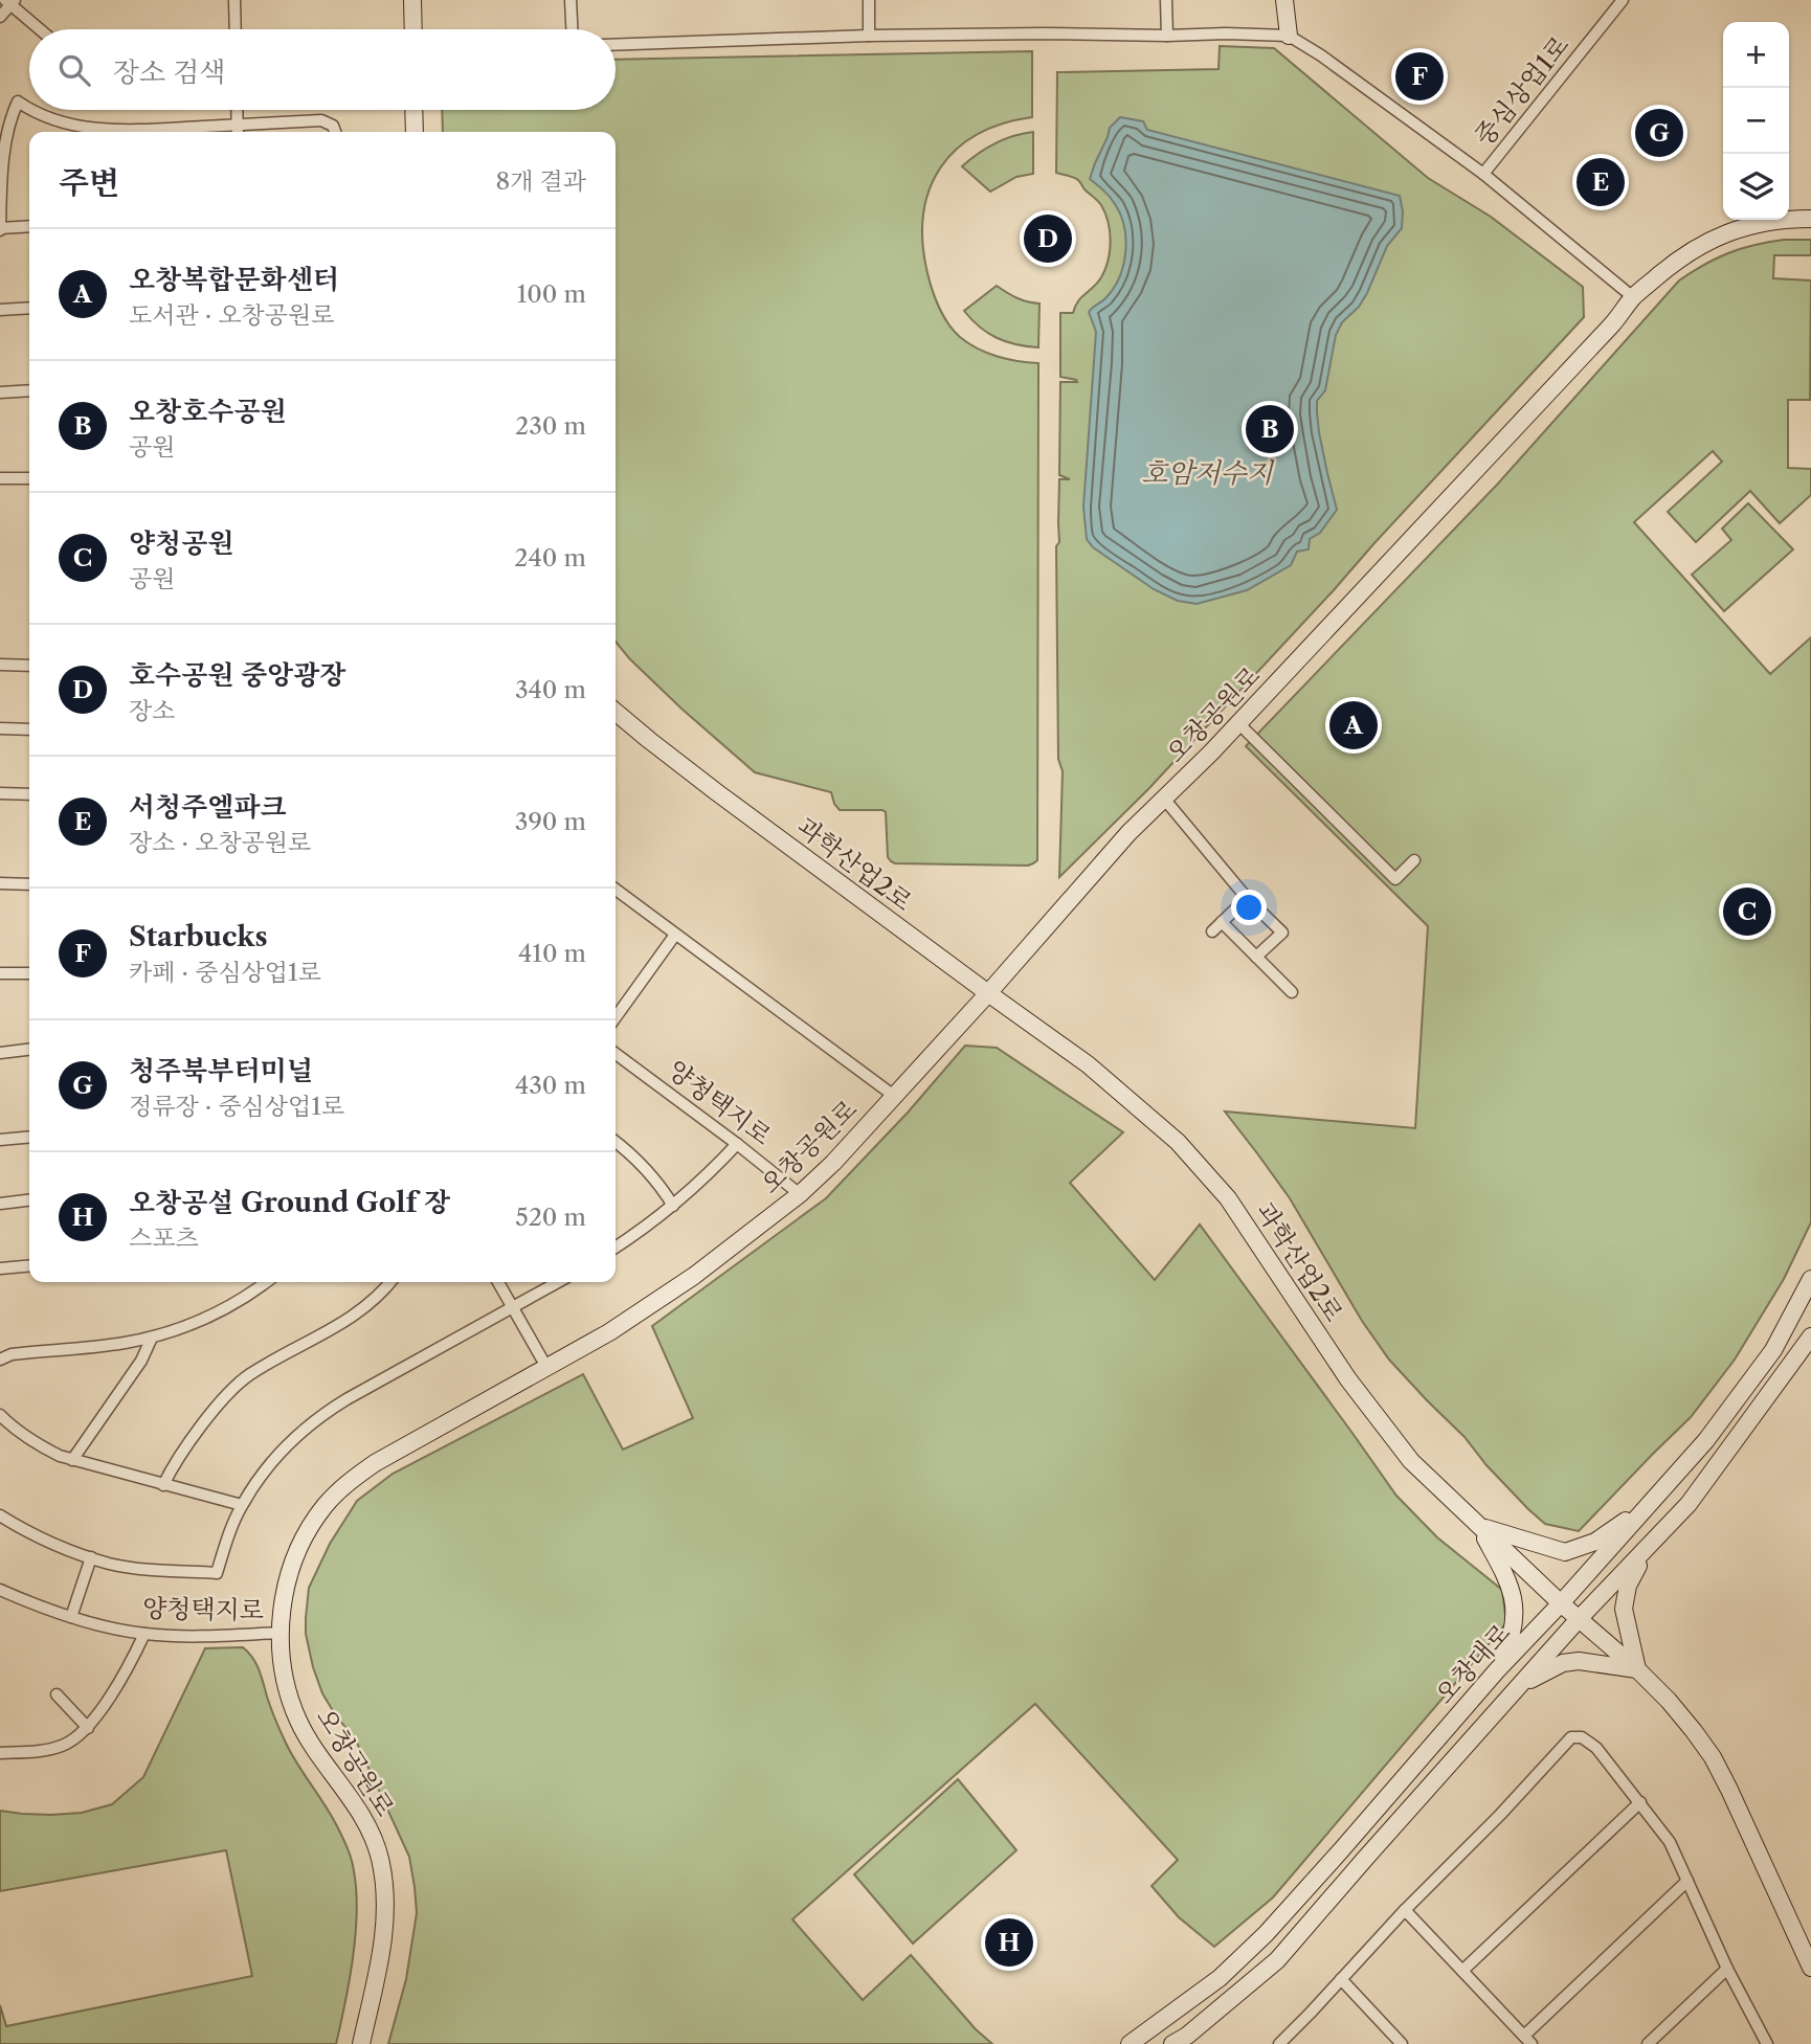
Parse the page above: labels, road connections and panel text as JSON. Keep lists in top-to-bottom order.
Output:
{
  "streets": {
    "street": [
      "중심상업1로",
      "오창공원로",
      "과학산업2로",
      "양청택지로",
      "오창대로"
    ]
  },
  "crossings": [
    ["오창공원로", "과학산업2로"],
    ["오창공원로", "양청택지로"],
    ["과학산업2로", "오창대로"]
  ],
  "water": ["호암저수지"],
  "page": {
    "map_buttons": ["+", "−"],
    "search": "장소 검색",
    "pins": [
      "F",
      "G",
      "E",
      "D",
      "B",
      "A",
      "C",
      "H"
    ],
    "heading": ["주변", "8개 결과"],
    "list": [
      {
        "mark": "A",
        "name": "오창복합문화센터",
        "note": "도서관 · 오창공원로",
        "value": "100 m"
      },
      {
        "mark": "B",
        "name": "오창호수공원",
        "note": "공원",
        "value": "230 m"
      },
      {
        "mark": "C",
        "name": "양청공원",
        "note": "공원",
        "value": "240 m"
      },
      {
        "mark": "D",
        "name": "호수공원 중앙광장",
        "note": "장소",
        "value": "340 m"
      },
      {
        "mark": "E",
        "name": "서청주엘파크",
        "note": "장소 · 오창공원로",
        "value": "390 m"
      },
      {
        "mark": "F",
        "name": "Starbucks",
        "note": "카페 · 중심상업1로",
        "value": "410 m"
      },
      {
        "mark": "G",
        "name": "청주북부터미널",
        "note": "정류장 · 중심상업1로",
        "value": "430 m"
      },
      {
        "mark": "H",
        "name": "오창공설 Ground Golf 장",
        "note": "스포츠",
        "value": "520 m"
      }
    ]
  }
}
